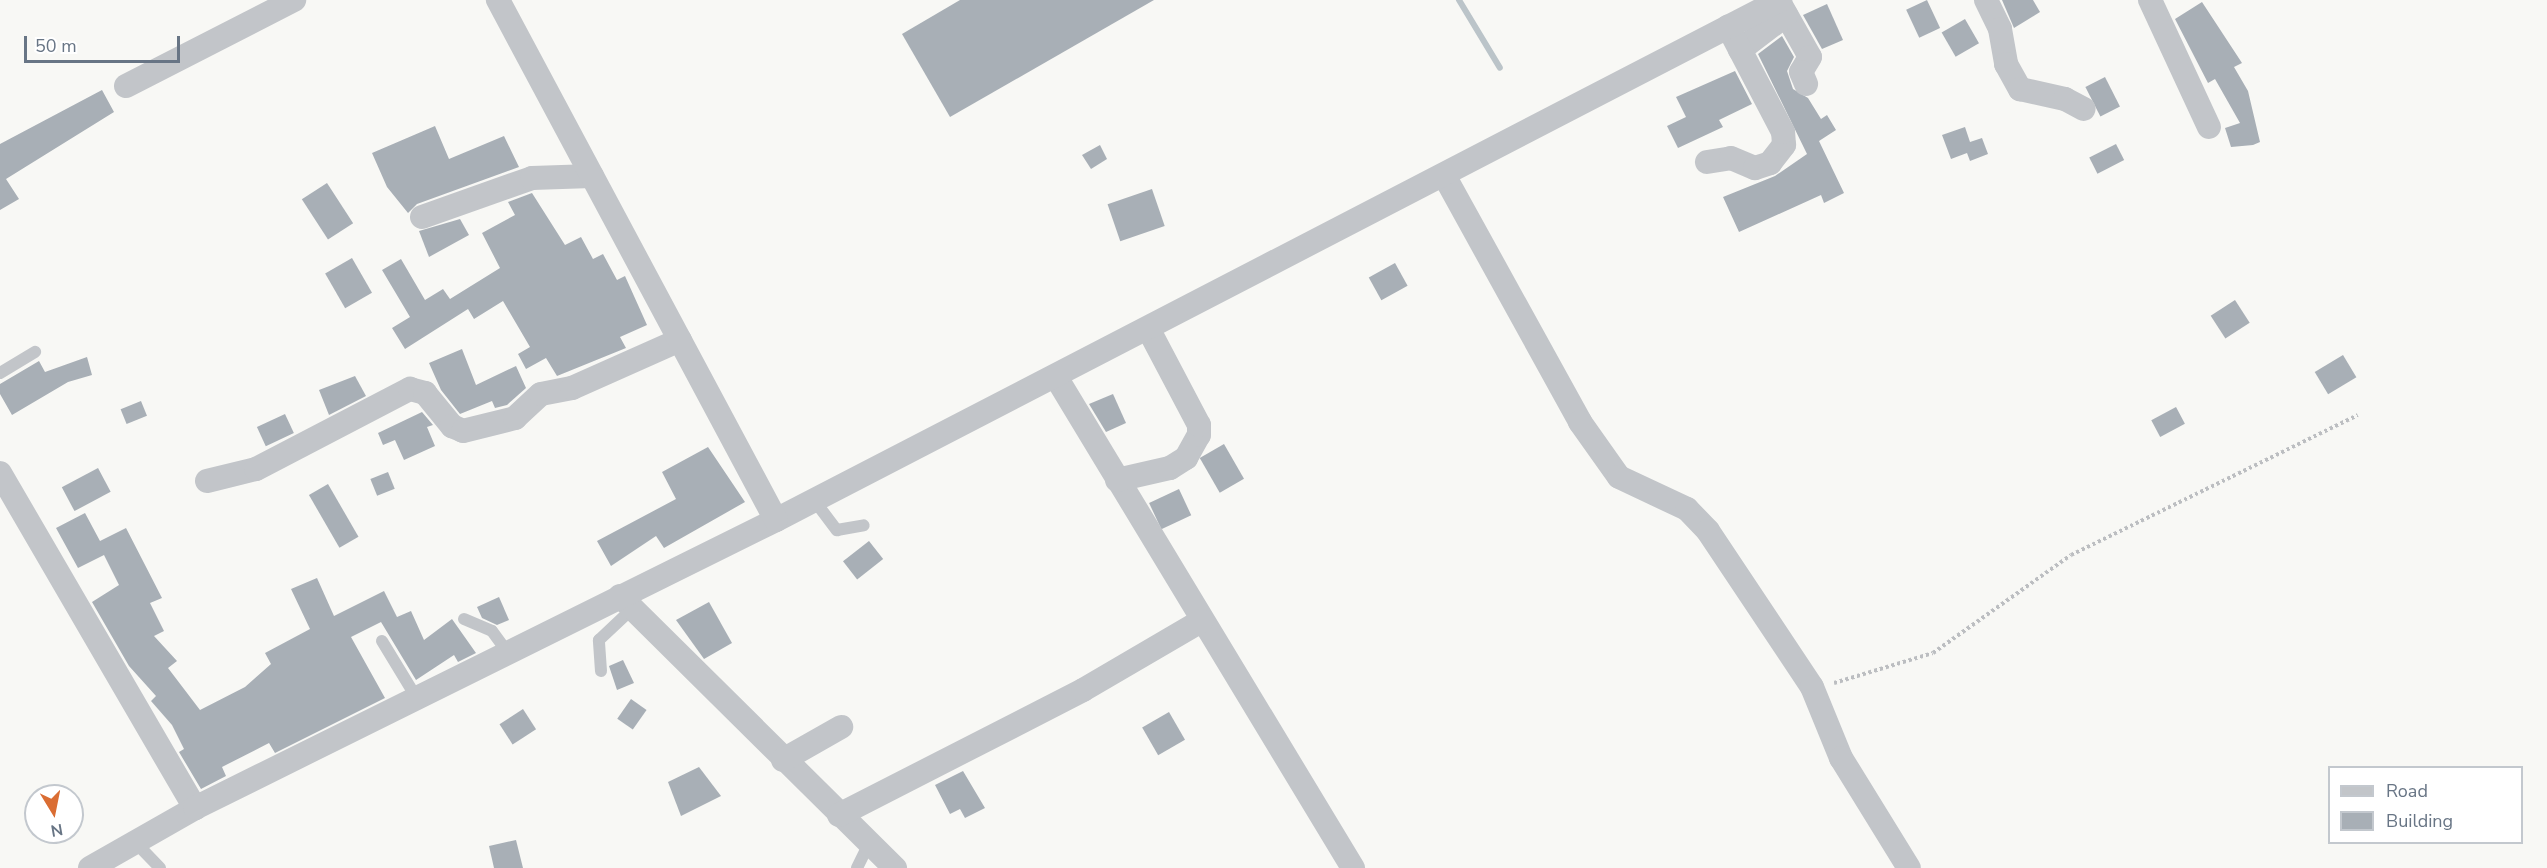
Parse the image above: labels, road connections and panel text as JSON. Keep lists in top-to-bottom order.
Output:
{
  "legend": ["Road", "Building"],
  "scale_bar": "50 m",
  "north": "bottom"
}
